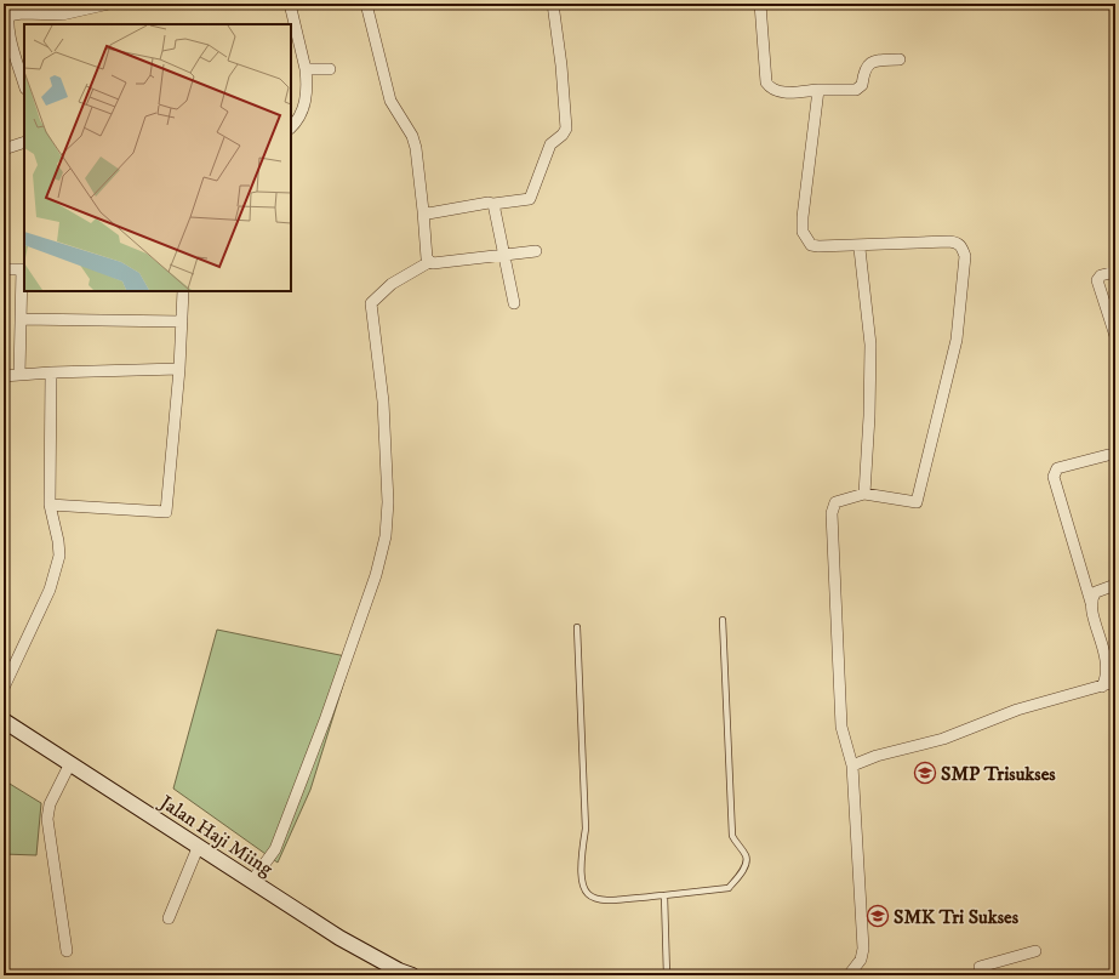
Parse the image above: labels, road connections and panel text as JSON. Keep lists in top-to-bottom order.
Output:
{
  "streets": {
    "main road": ["Jalan Haji Miing"]
  },
  "places": {
    "school or university": ["SMP Trisukses", "SMK Tri Sukses"]
  }
}
